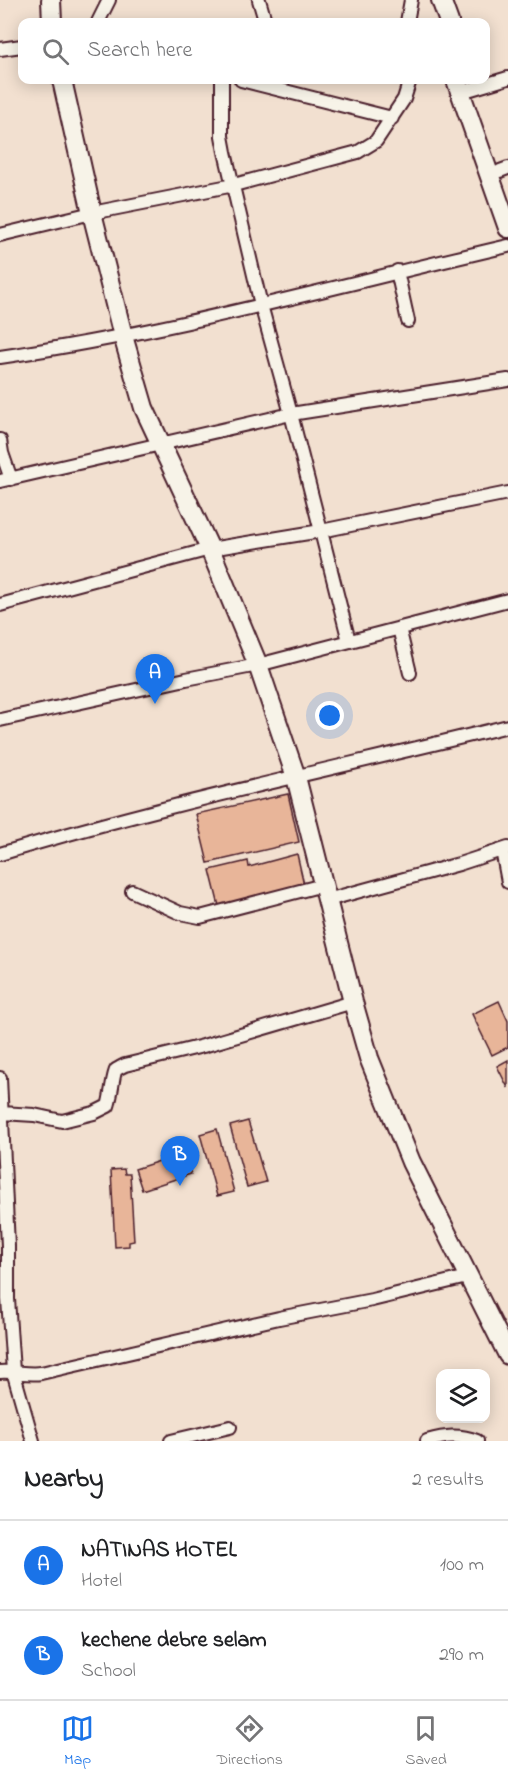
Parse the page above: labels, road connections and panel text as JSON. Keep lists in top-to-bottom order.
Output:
{
  "page": {
    "search": "Search here",
    "pins": ["A", "B"],
    "heading": ["Nearby", "2 results"],
    "list": [
      {
        "mark": "A",
        "name": "NATINAS HOTEL",
        "note": "Hotel",
        "value": "100 m"
      },
      {
        "mark": "B",
        "name": "kechene debre selam",
        "note": "School",
        "value": "290 m"
      }
    ],
    "nav": ["Map", "Directions", "Saved"]
  }
}
